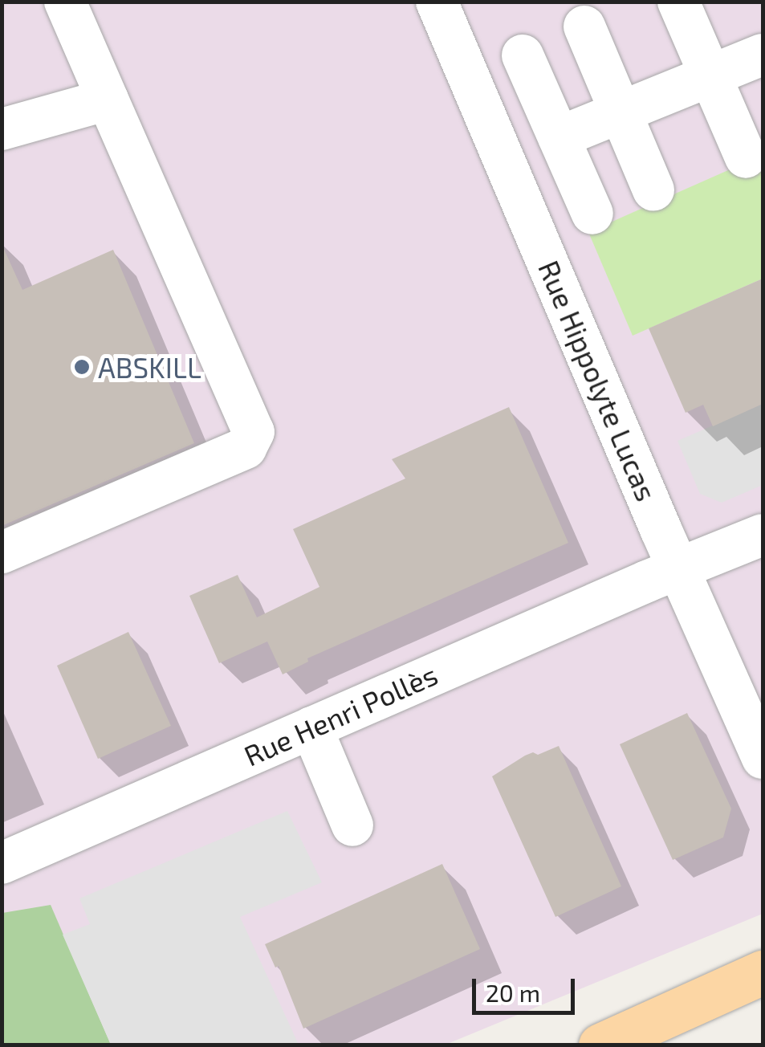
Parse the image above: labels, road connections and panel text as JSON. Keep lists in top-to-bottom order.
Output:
{
  "streets": {
    "street": ["Rue Hippolyte Lucas", "Rue Henri Pollès"]
  },
  "crossings": [
    ["Rue Hippolyte Lucas", "Rue Henri Pollès"]
  ],
  "places": ["ABSKILL"],
  "scale_bar": "20 m"
}
